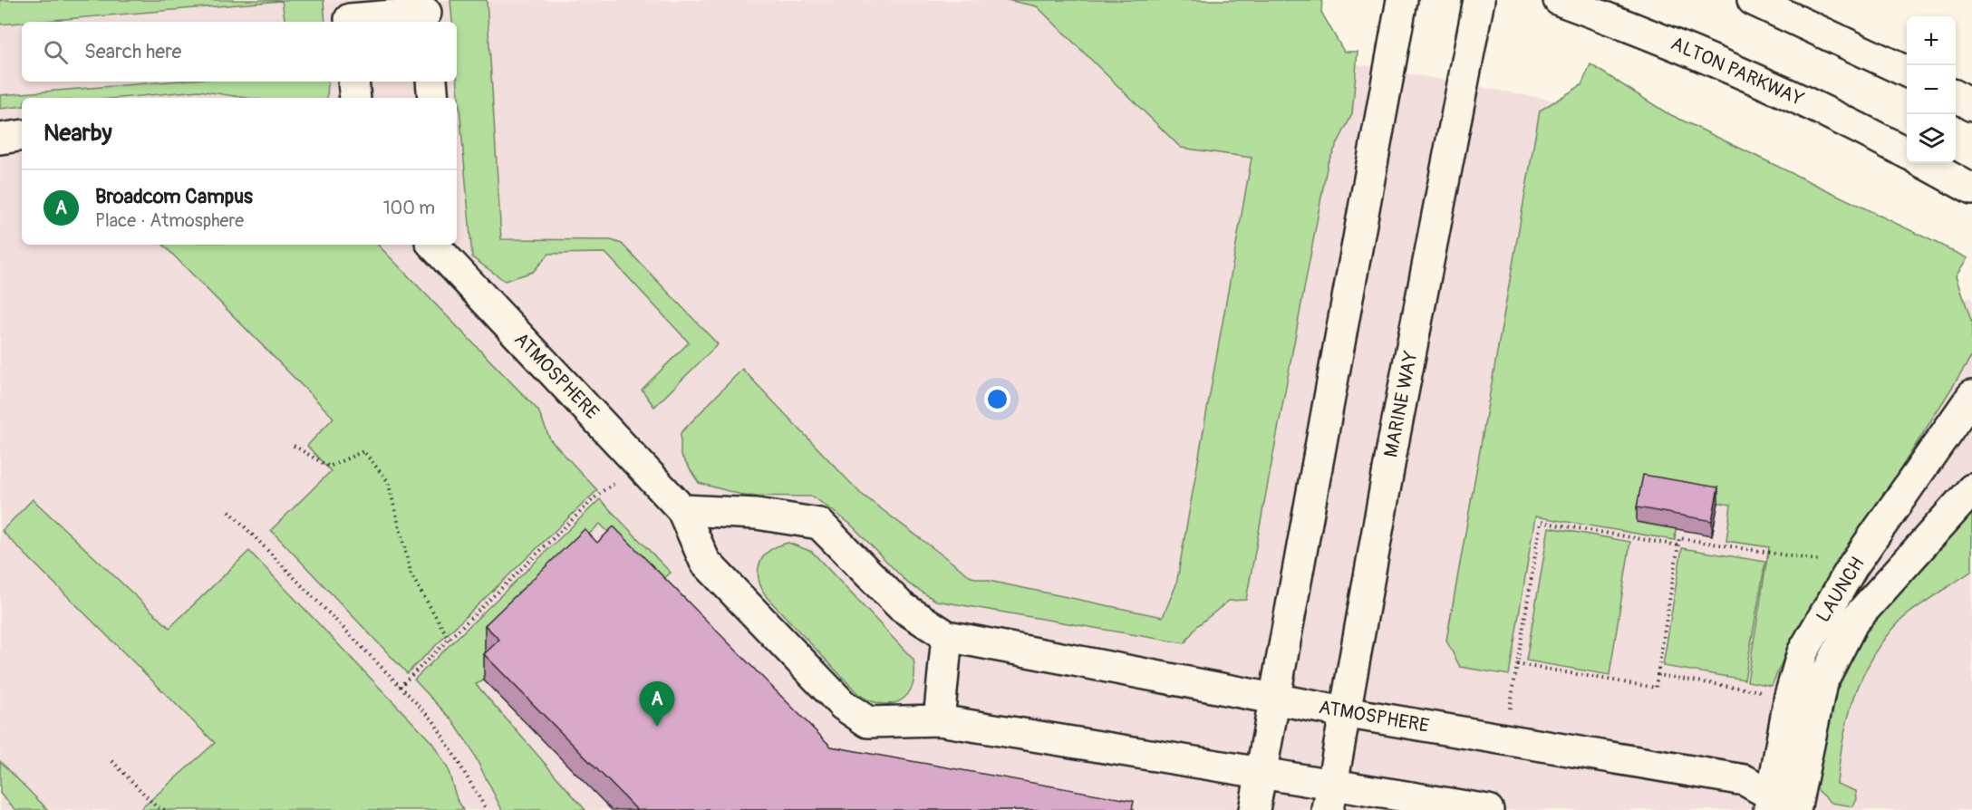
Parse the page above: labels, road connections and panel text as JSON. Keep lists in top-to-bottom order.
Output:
{
  "streets": {
    "street": [
      "ALTON PARKWAY",
      "ATMOSPHERE",
      "MARINE WAY",
      "LAUNCH"
    ]
  },
  "crossings": [
    ["ATMOSPHERE", "MARINE WAY"],
    ["ATMOSPHERE", "LAUNCH"]
  ],
  "page": {
    "map_buttons": ["+", "−"],
    "search": "Search here",
    "heading": "Nearby",
    "list": [
      {
        "mark": "A",
        "name": "Broadcom Campus",
        "note": "Place · Atmosphere",
        "value": "100 m"
      }
    ],
    "pins": "A"
  }
}
